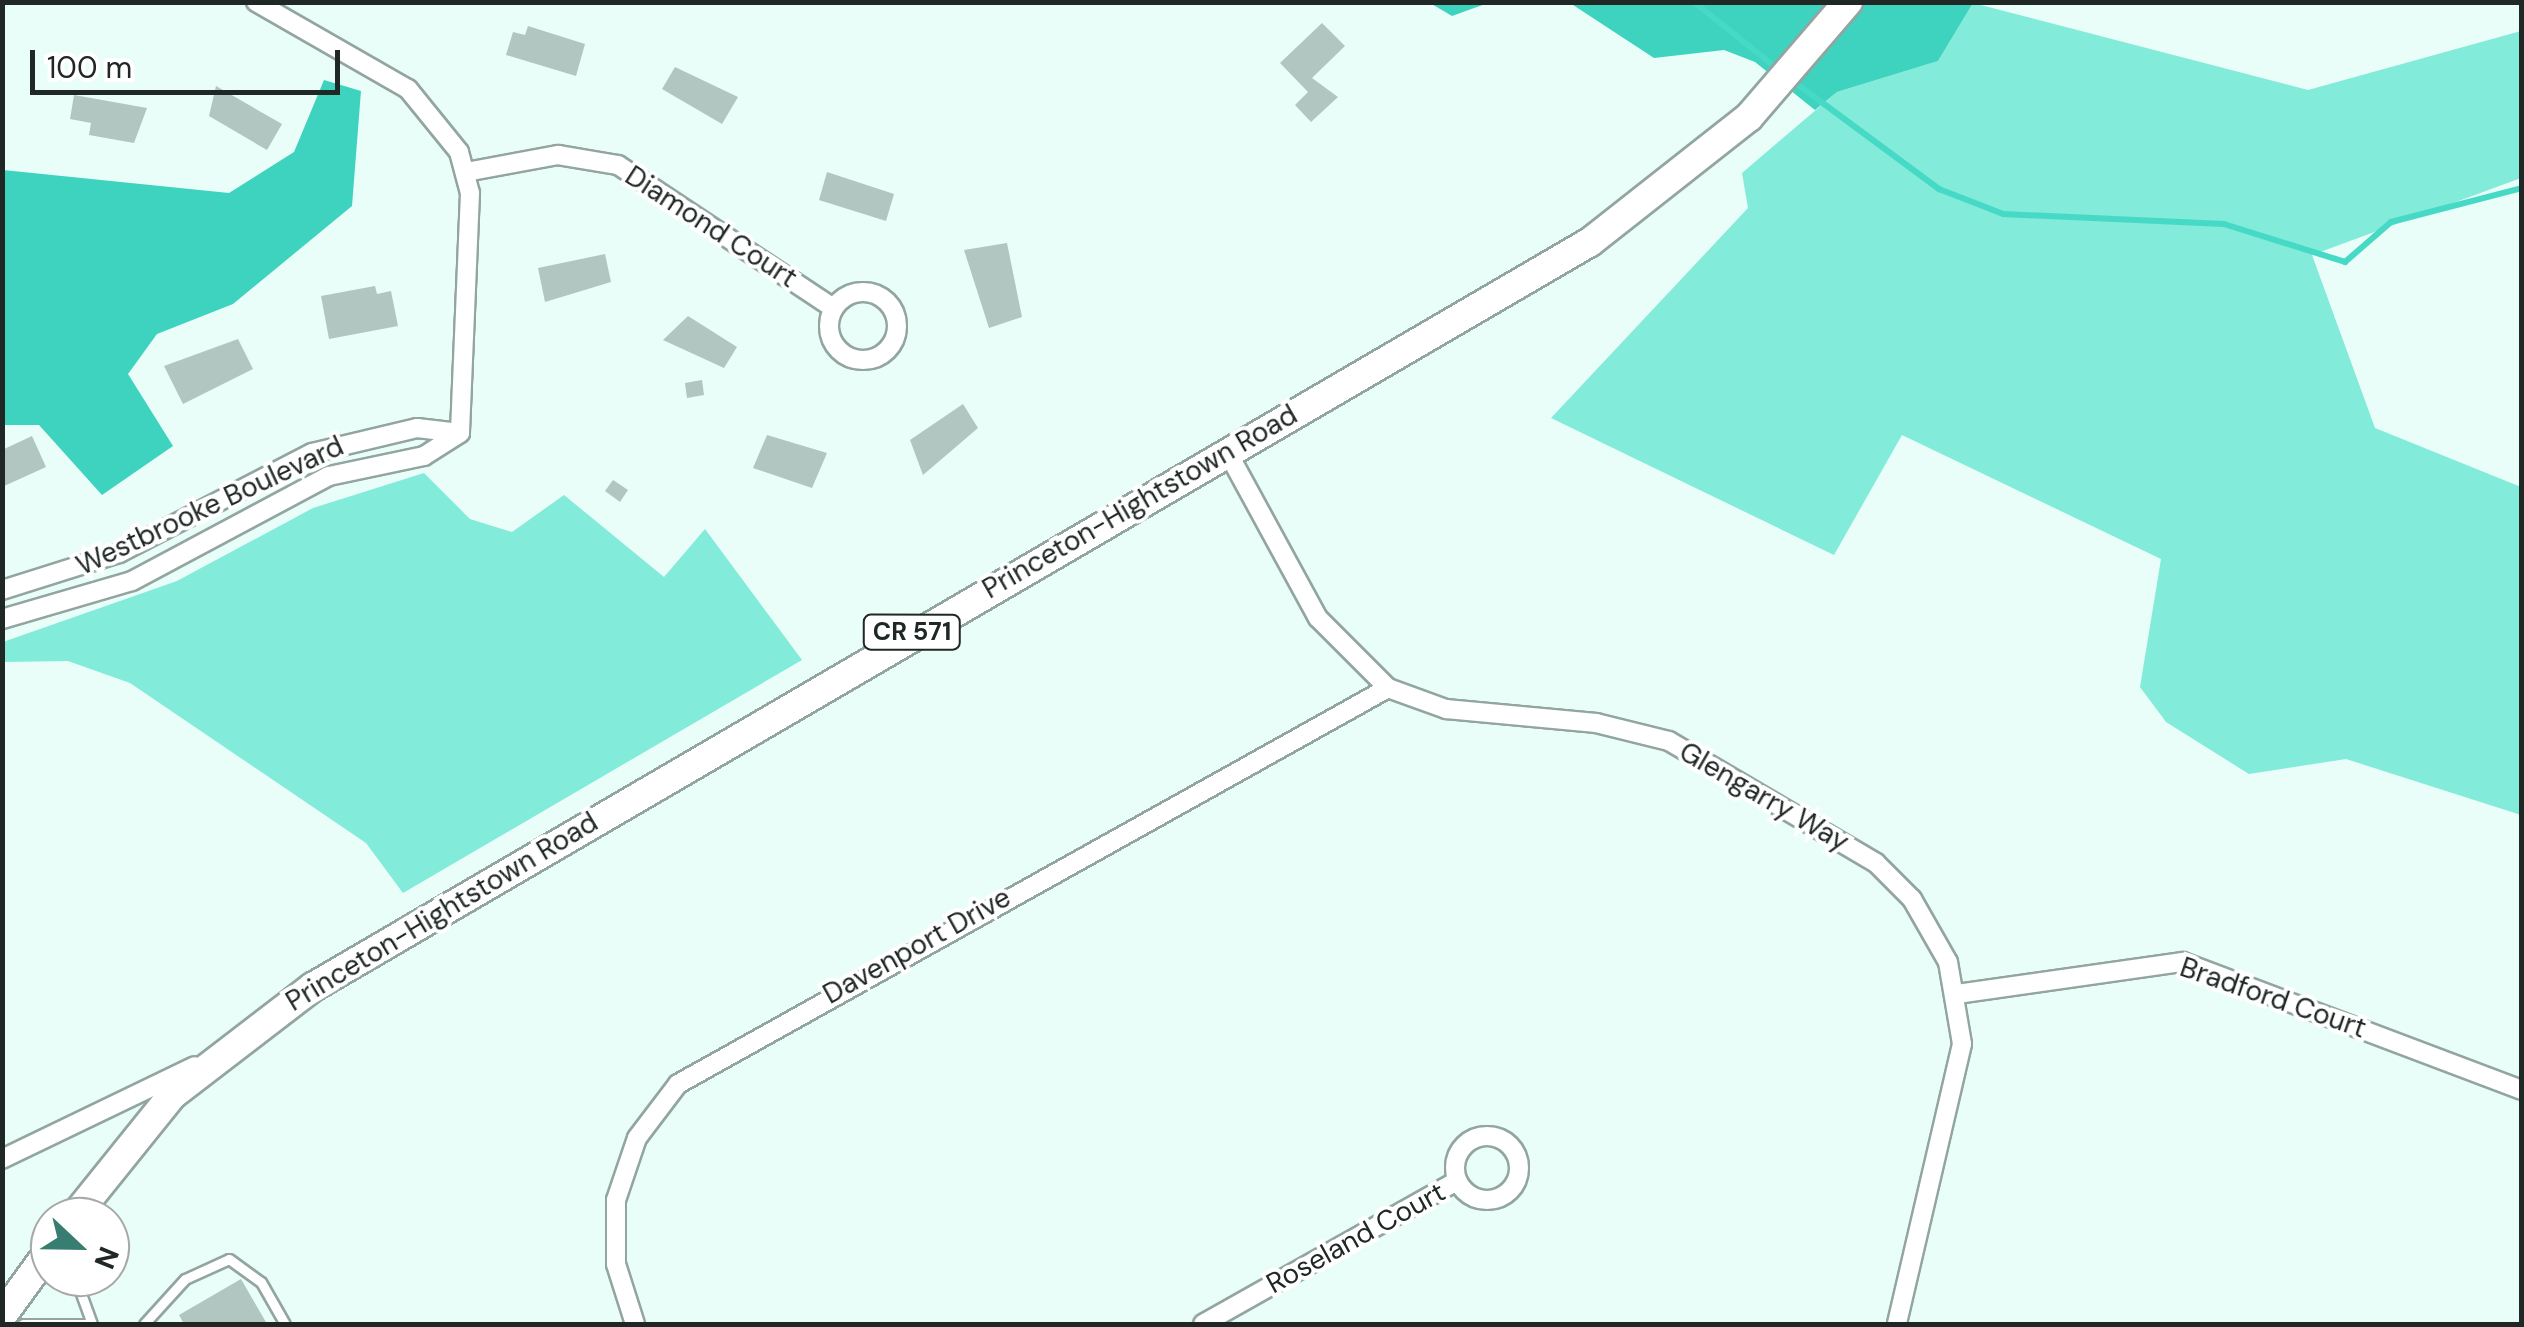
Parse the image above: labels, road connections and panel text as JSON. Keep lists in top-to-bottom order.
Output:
{
  "streets": {
    "main road": ["Princeton-Hightstown Road", "CR 571"],
    "street": [
      "Diamond Court",
      "Westbrooke Boulevard",
      "Glengarry Way",
      "Davenport Drive",
      "Bradford Court",
      "Roseland Court"
    ]
  },
  "crossings": [
    ["Princeton-Hightstown Road", "Glengarry Way"],
    ["Glengarry Way", "Davenport Drive"],
    ["Glengarry Way", "Bradford Court"]
  ],
  "scale_bar": "100 m",
  "north": "right"
}
